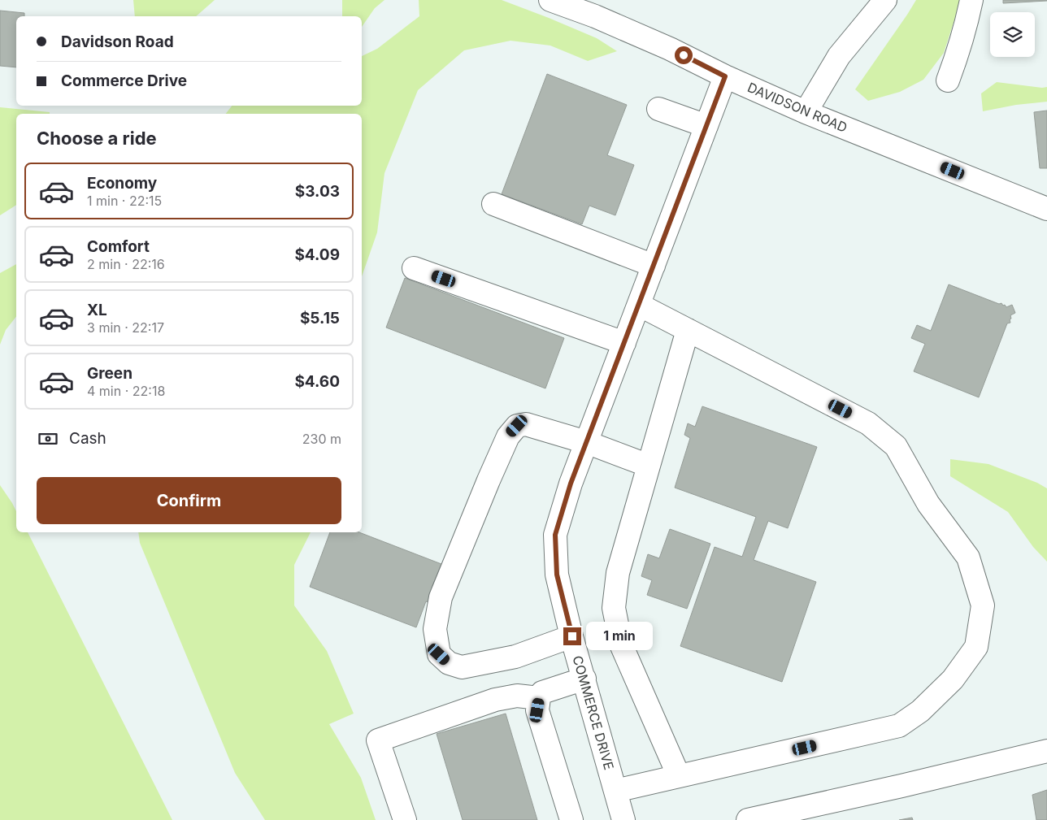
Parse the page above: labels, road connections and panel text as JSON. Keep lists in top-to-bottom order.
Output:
{
  "streets": {
    "street": ["DAVIDSON ROAD", "COMMERCE DRIVE"]
  },
  "crossings": [
    ["DAVIDSON ROAD", "COMMERCE DRIVE"]
  ],
  "page": {
    "banner": ["Davidson Road", "Commerce Drive"],
    "heading": "Choose a ride",
    "list": [
      {
        "name": "Economy",
        "note": "1 min · 22:15",
        "value": "$3.03"
      },
      {
        "name": "Comfort",
        "note": "2 min · 22:16",
        "value": "$4.09"
      },
      {
        "name": "XL",
        "note": "3 min · 22:17",
        "value": "$5.15"
      },
      {
        "name": "Green",
        "note": "4 min · 22:18",
        "value": "$4.60"
      }
    ],
    "pay": ["Cash", "230 m"],
    "buttons": "Confirm",
    "bubble": "1 min"
  }
}
